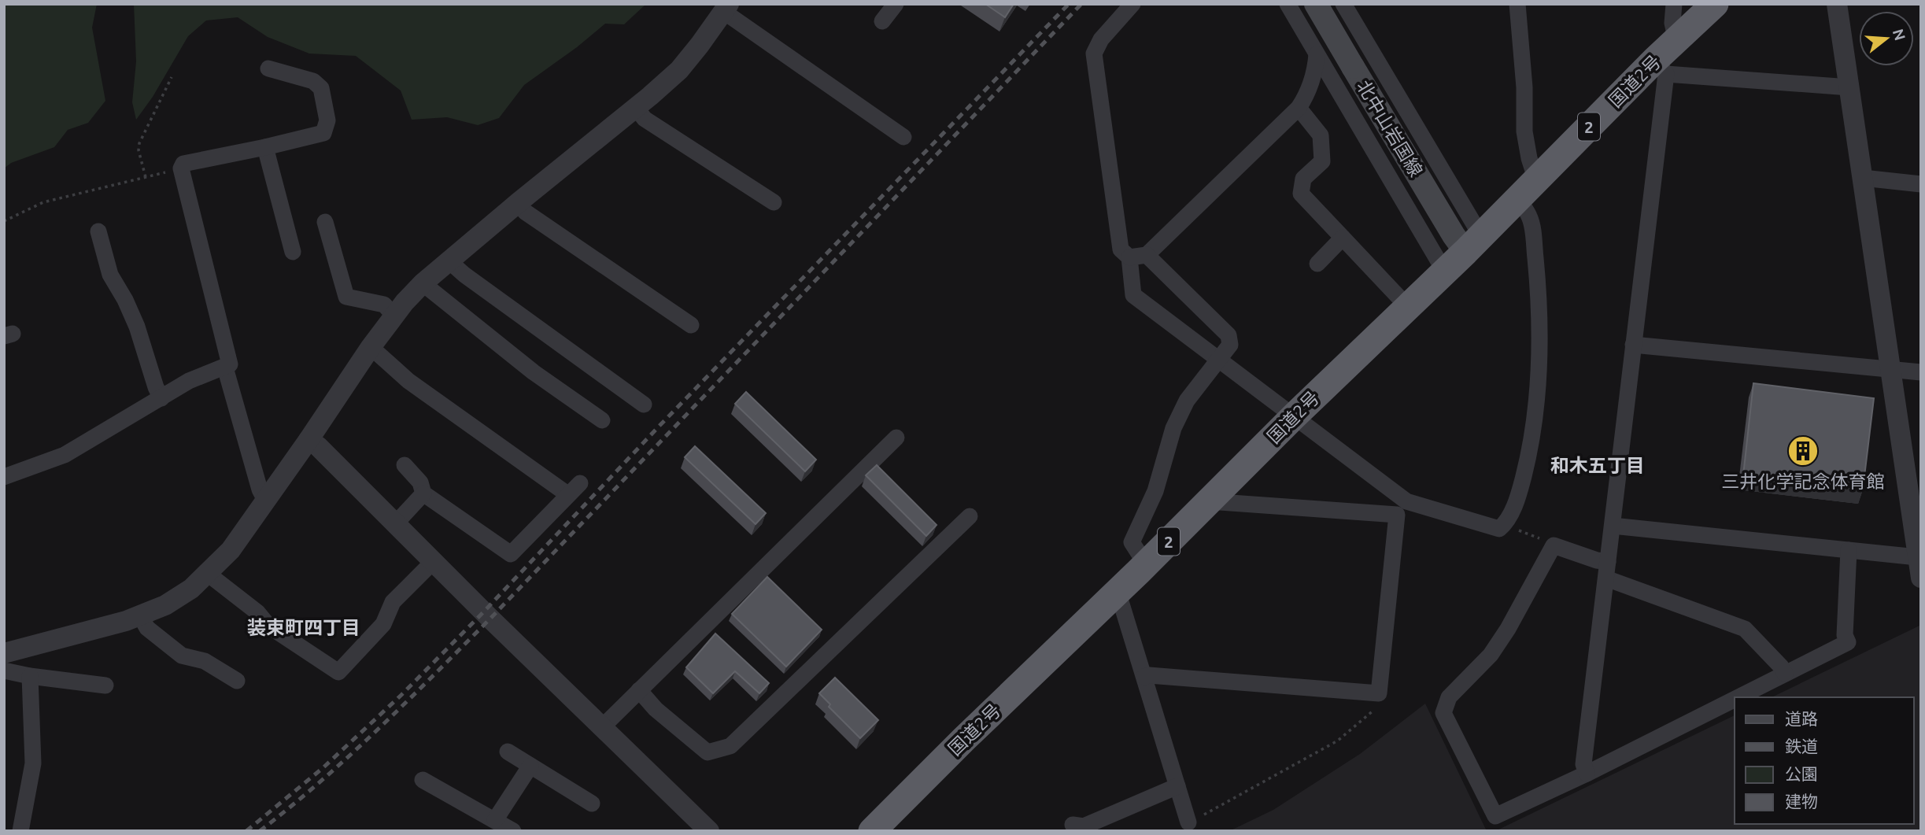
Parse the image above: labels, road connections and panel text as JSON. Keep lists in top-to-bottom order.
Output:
{
  "streets": {
    "highway": ["国道2号", "2"],
    "main road": ["北中山岩国線"]
  },
  "crossings": [
    ["国道2号", "北中山岩国線"]
  ],
  "districts": ["和木五丁目", "装束町四丁目"],
  "places": {
    "building": ["三井化学記念体育館"]
  },
  "legend": [
    "道路",
    "鉄道",
    "公園",
    "建物"
  ],
  "north": "right"
}
